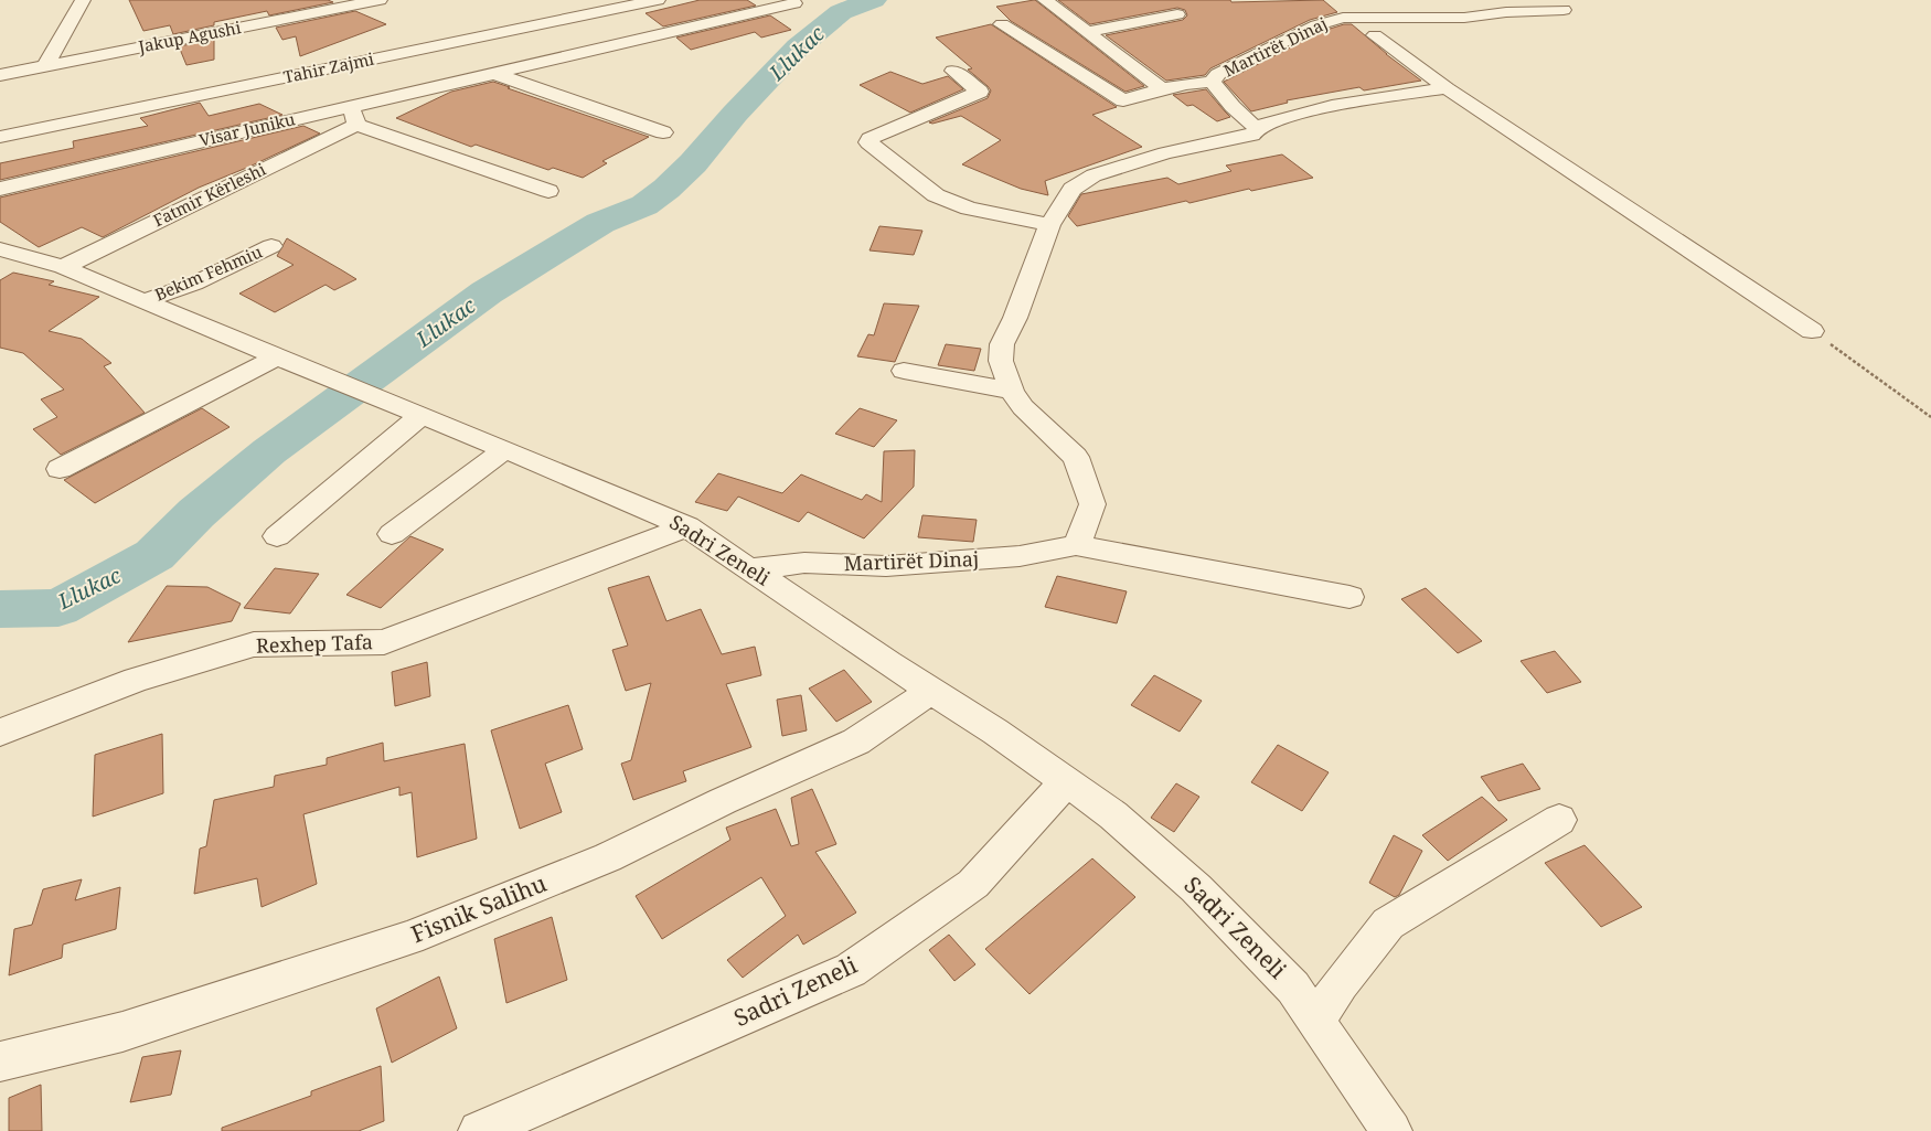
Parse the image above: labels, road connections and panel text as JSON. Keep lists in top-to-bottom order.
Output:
{
  "streets": {
    "street": [
      "Jakup Agushi",
      "Martirët Dinaj",
      "Tahir Zajmi",
      "Visar Juniku",
      "Fatmir Kërleshi",
      "Bekim Fehmiu",
      "Sadri Zeneli",
      "Rexhep Tafa",
      "Fisnik Salihu"
    ]
  },
  "crossings": [
    ["Martirët Dinaj", "Sadri Zeneli"],
    ["Visar Juniku", "Fatmir Kërleshi"],
    ["Fatmir Kërleshi", "Bekim Fehmiu"],
    ["Bekim Fehmiu", "Sadri Zeneli"],
    ["Sadri Zeneli", "Rexhep Tafa"],
    ["Sadri Zeneli", "Fisnik Salihu"]
  ],
  "water": ["Llukac"]
}
